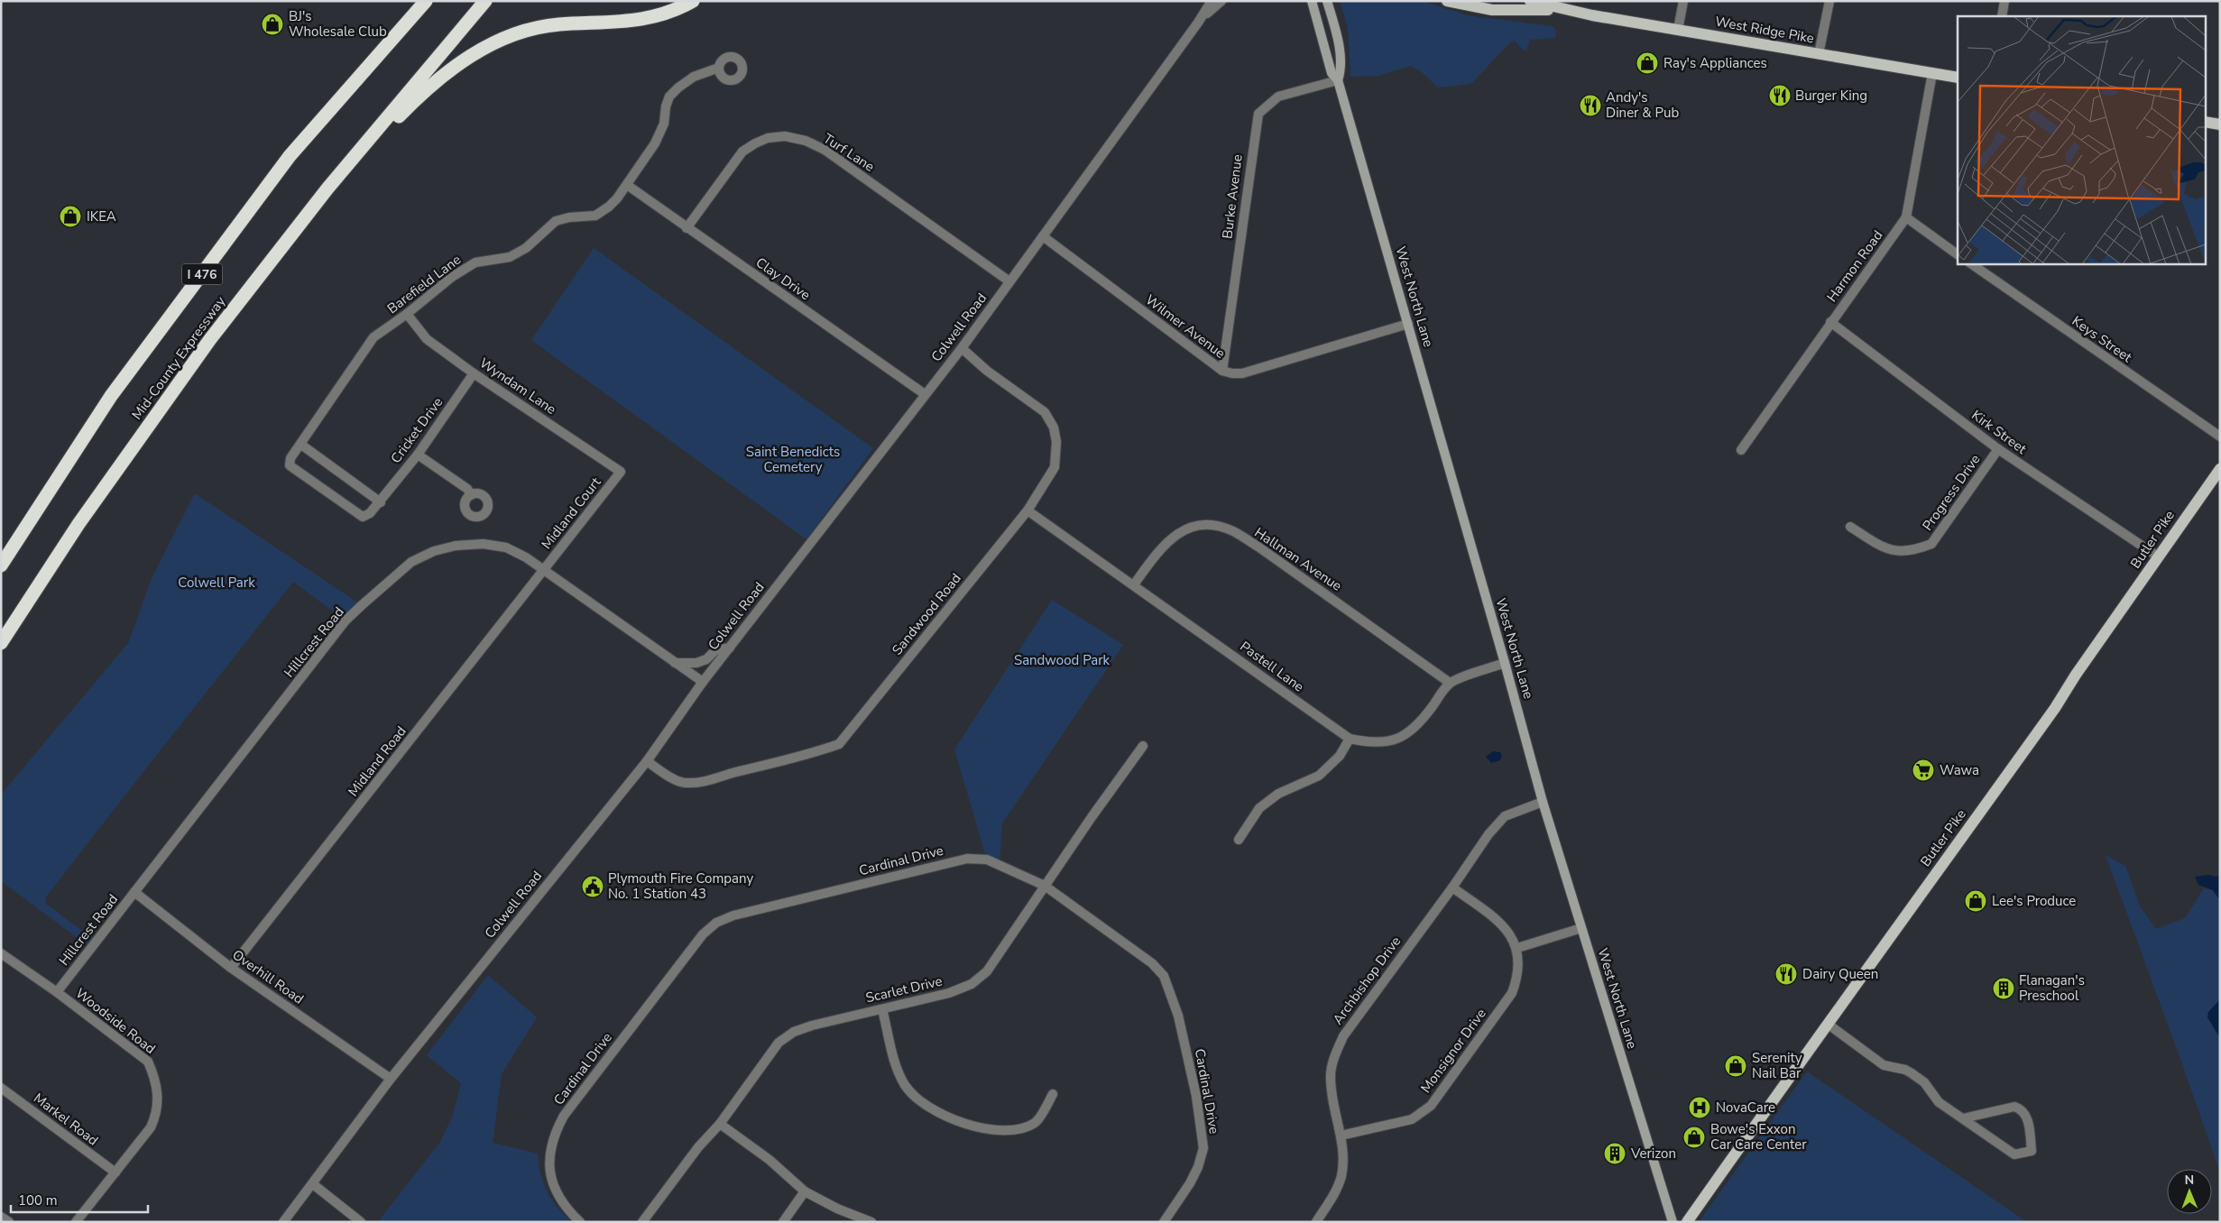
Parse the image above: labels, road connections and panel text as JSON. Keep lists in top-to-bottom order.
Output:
{
  "streets": {
    "highway": ["I 476", "Mid-County Expressway"],
    "main road": ["West Ridge Pike", "West North Lane", "Butler Pike"],
    "street": [
      "Turf Lane",
      "Burke Avenue",
      "Harmon Road",
      "Clay Drive",
      "Barefield Lane",
      "Wilmer Avenue",
      "Colwell Road",
      "Keys Street",
      "Wyndam Lane",
      "Cricket Drive",
      "Kirk Street",
      "Progress Drive",
      "Midland Court",
      "Hallman Avenue",
      "Sandwood Road",
      "Hillcrest Road",
      "Pastell Lane",
      "Midland Road",
      "Cardinal Drive",
      "Overhill Road",
      "Archbishop Drive",
      "Scarlet Drive",
      "Woodside Road",
      "Monsignor Drive",
      "Markel Road"
    ]
  },
  "crossings": [
    ["West Ridge Pike", "Harmon Road"],
    ["Turf Lane", "Clay Drive"],
    ["Turf Lane", "Colwell Road"],
    ["Burke Avenue", "West North Lane"],
    ["Burke Avenue", "Wilmer Avenue"],
    ["Harmon Road", "Kirk Street"],
    ["Clay Drive", "Barefield Lane"],
    ["Clay Drive", "Colwell Road"],
    ["Barefield Lane", "Wyndam Lane"],
    ["Barefield Lane", "Cricket Drive"],
    ["West North Lane", "Wilmer Avenue"],
    ["West North Lane", "Archbishop Drive"],
    ["Wilmer Avenue", "Colwell Road"],
    ["Colwell Road", "Sandwood Road"],
    ["Colwell Road", "Hillcrest Road"],
    ["Colwell Road", "Overhill Road"],
    ["Wyndam Lane", "Cricket Drive"],
    ["Wyndam Lane", "Midland Court"],
    ["Kirk Street", "Progress Drive"],
    ["Kirk Street", "Butler Pike"],
    ["Midland Court", "Hillcrest Road"],
    ["Midland Court", "Midland Road"],
    ["Hallman Avenue", "Pastell Lane"],
    ["Sandwood Road", "Pastell Lane"],
    ["Hillcrest Road", "Midland Road"],
    ["Hillcrest Road", "Overhill Road"],
    ["Hillcrest Road", "Woodside Road"],
    ["Midland Road", "Overhill Road"],
    ["Cardinal Drive", "Scarlet Drive"],
    ["Archbishop Drive", "Monsignor Drive"],
    ["Woodside Road", "Markel Road"]
  ],
  "parks": ["Saint Benedicts Cemetery", "Colwell Park", "Sandwood Park"],
  "places": {
    "shop": [
      "BJ's Wholesale Club",
      "Ray's Appliances",
      "IKEA",
      "Lee's Produce",
      "Serenity Nail Bar",
      "Bowe's Exxon Car Care Center"
    ],
    "restaurant": ["Burger King", "Andy's Diner & Pub", "Dairy Queen"],
    "supermarket": ["Wawa"],
    "public building": ["Plymouth Fire Company No. 1 Station 43"],
    "building": ["Flanagan's Preschool", "Verizon"],
    "hospital": ["NovaCare"]
  },
  "scale_bar": "100 m",
  "north": "top"
}
